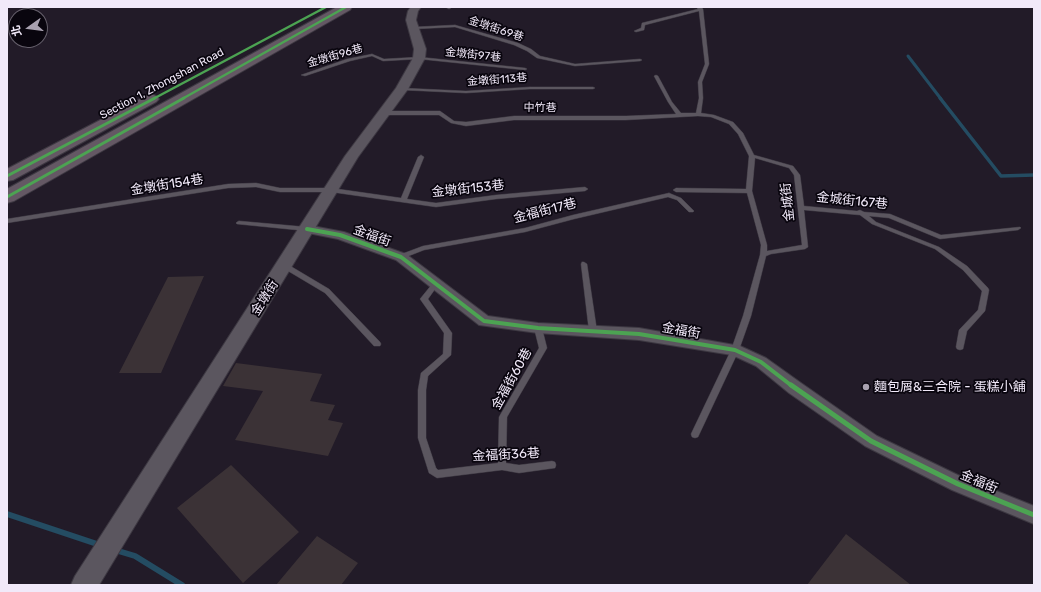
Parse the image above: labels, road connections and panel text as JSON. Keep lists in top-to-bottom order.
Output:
{
  "streets": {
    "main road": ["Section 1, Zhongshan Road"],
    "street": ["金福街", "金墩街"],
    "lane": [
      "金墩街69巷",
      "金墩街97巷",
      "金墩街96巷",
      "金墩街113巷",
      "中竹巷",
      "金墩街154巷",
      "金墩街153巷",
      "金城街167巷",
      "金城街",
      "金福街17巷",
      "金福街60巷",
      "金福街36巷"
    ]
  },
  "crossings": [
    ["金墩街97巷", "金墩街96巷"],
    ["金墩街97巷", "金墩街"],
    ["金墩街96巷", "金墩街"],
    ["金墩街113巷", "金墩街"],
    ["中竹巷", "金墩街"],
    ["金墩街154巷", "金墩街153巷"],
    ["金墩街154巷", "金墩街"],
    ["金墩街153巷", "金墩街"],
    ["金城街167巷", "金城街"],
    ["金福街17巷", "金福街"],
    ["金福街", "金墩街"],
    ["金福街", "金福街60巷"],
    ["金福街", "金福街36巷"],
    ["金福街60巷", "金福街36巷"]
  ],
  "places": ["麵包屑&三合院 - 蛋糕小舖"],
  "north": "left"
}
